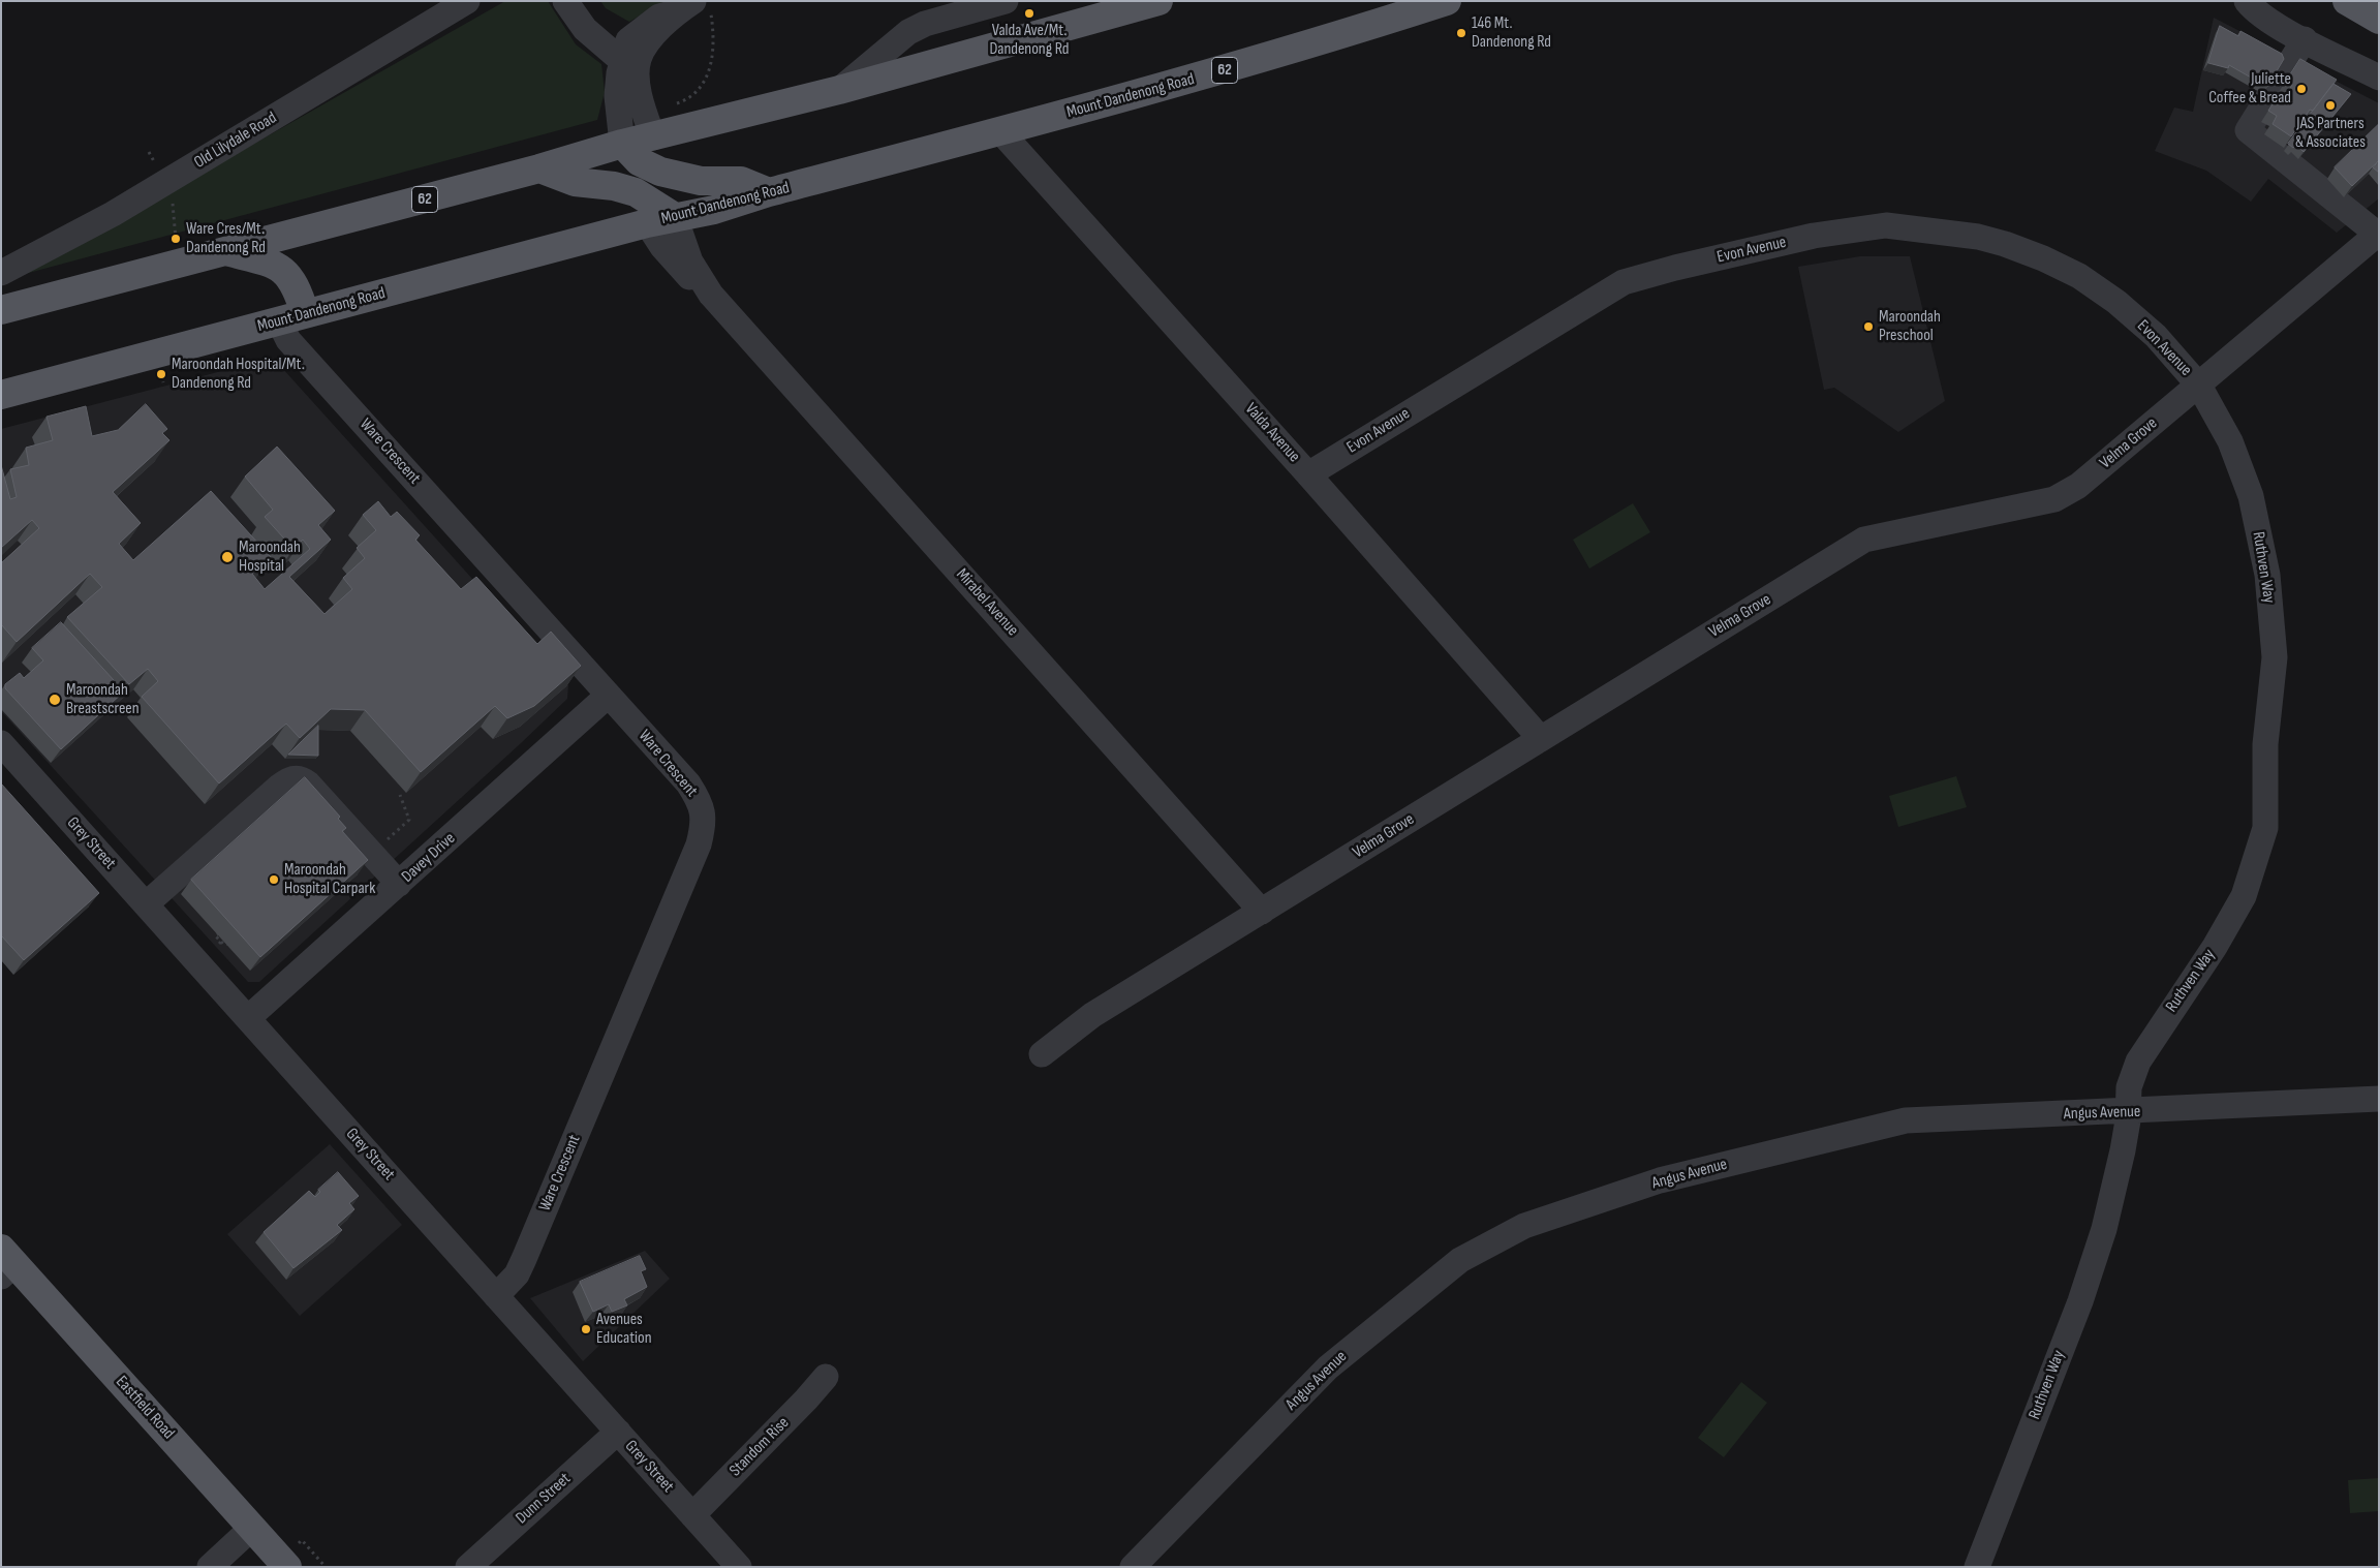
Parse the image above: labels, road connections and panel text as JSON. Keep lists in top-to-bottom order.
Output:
{
  "streets": {
    "main road": ["62", "Mount Dandenong Road", "Eastfield Road"],
    "street": [
      "Old Lilydale Road",
      "Evon Avenue",
      "Valda Avenue",
      "Velma Grove",
      "Ware Crescent",
      "Ruthven Way",
      "Mirabel Avenue",
      "Grey Street",
      "Davey Drive",
      "Angus Avenue",
      "Standom Rise",
      "Dunn Street"
    ]
  },
  "crossings": [
    ["Mount Dandenong Road", "Valda Avenue"],
    ["Mount Dandenong Road", "Ware Crescent"],
    ["Mount Dandenong Road", "Mirabel Avenue"],
    ["Evon Avenue", "Valda Avenue"],
    ["Evon Avenue", "Velma Grove"],
    ["Evon Avenue", "Ruthven Way"],
    ["Valda Avenue", "Velma Grove"],
    ["Velma Grove", "Ruthven Way"],
    ["Velma Grove", "Mirabel Avenue"],
    ["Ware Crescent", "Grey Street"],
    ["Ware Crescent", "Davey Drive"],
    ["Ruthven Way", "Angus Avenue"],
    ["Grey Street", "Davey Drive"],
    ["Grey Street", "Standom Rise"],
    ["Grey Street", "Dunn Street"]
  ],
  "places": [
    "Valda Ave/Mt. Dandenong Rd",
    "146 Mt. Dandenong Rd",
    "Juliette Coffee & Bread",
    "JAS Partners & Associates",
    "Ware Cres/Mt. Dandenong Rd",
    "Maroondah Preschool",
    "Maroondah Hospital/Mt. Dandenong Rd",
    "Maroondah Hospital",
    "Maroondah Breastscreen",
    "Maroondah Hospital Carpark",
    "Avenues Education"
  ]
}
